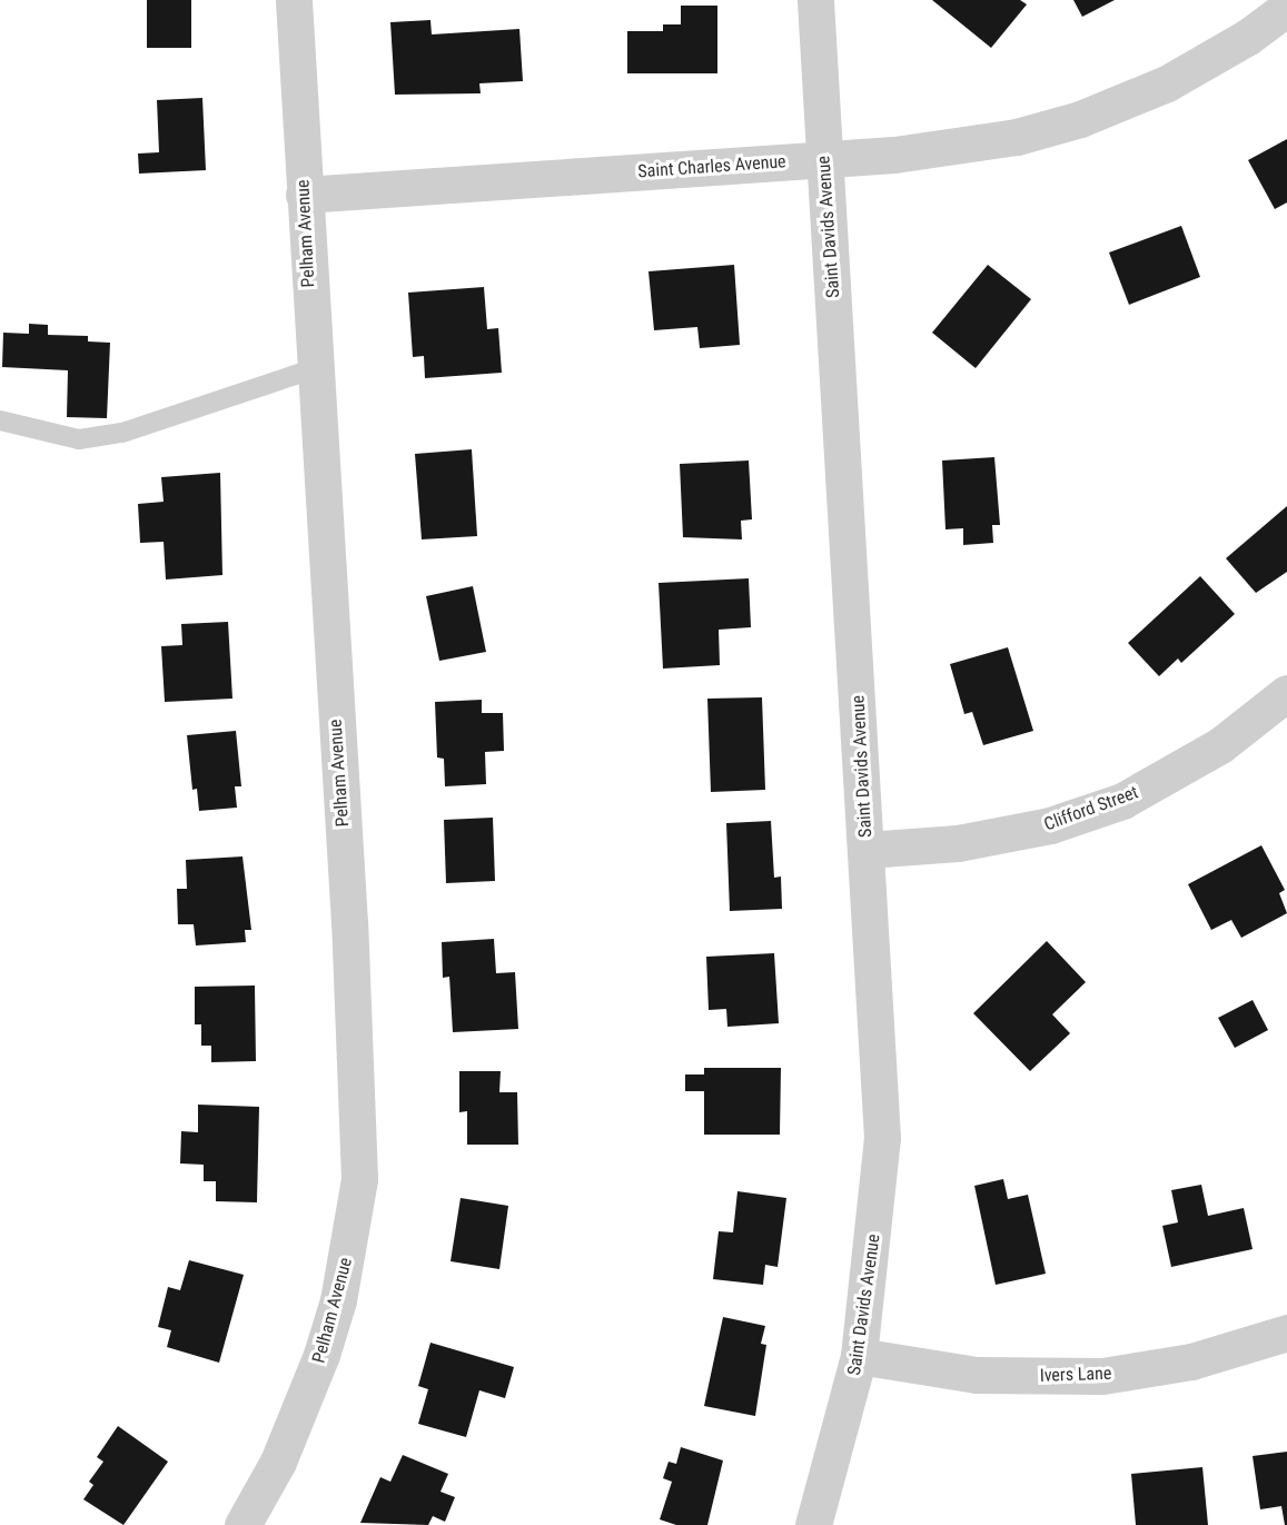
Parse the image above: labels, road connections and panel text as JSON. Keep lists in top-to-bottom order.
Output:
{
  "streets": {
    "street": [
      "Saint Charles Avenue",
      "Saint Davids Avenue",
      "Pelham Avenue",
      "Clifford Street",
      "Ivers Lane"
    ]
  },
  "crossings": [
    ["Saint Charles Avenue", "Saint Davids Avenue"],
    ["Saint Charles Avenue", "Pelham Avenue"],
    ["Saint Davids Avenue", "Clifford Street"],
    ["Saint Davids Avenue", "Ivers Lane"]
  ]
}
